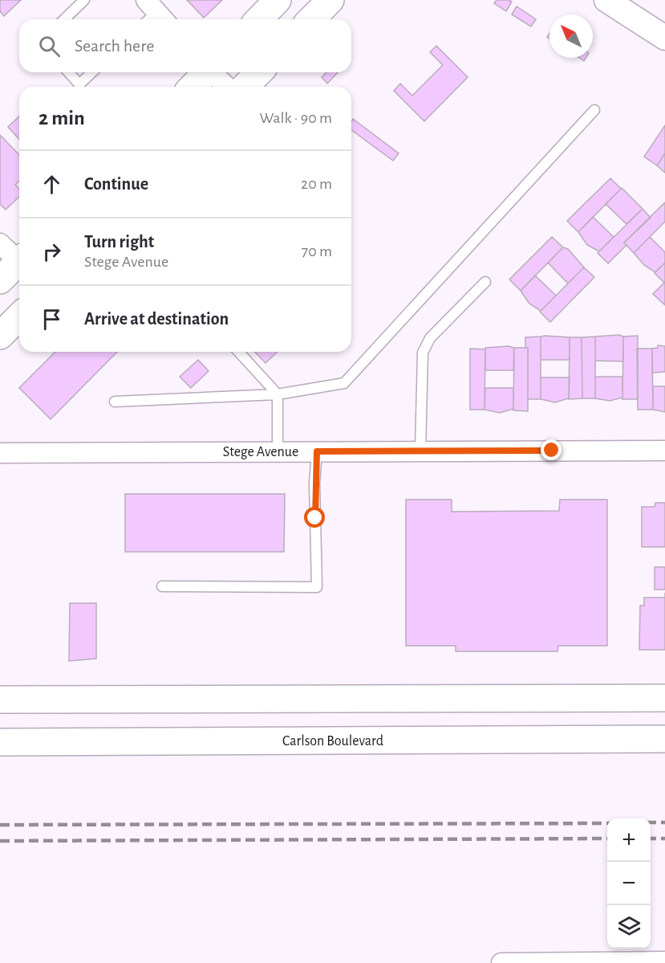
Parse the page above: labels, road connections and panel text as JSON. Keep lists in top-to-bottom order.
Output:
{
  "streets": {
    "main road": ["Carlson Boulevard"],
    "street": ["Stege Avenue"]
  },
  "north": "top left",
  "page": {
    "search": "Search here",
    "heading": ["2 min", "Walk · 90 m"],
    "list": [
      ["Continue", "20 m"],
      ["Turn right", "Stege Avenue", "70 m"],
      "Arrive at destination"
    ],
    "map_buttons": ["+", "−"]
  }
}
